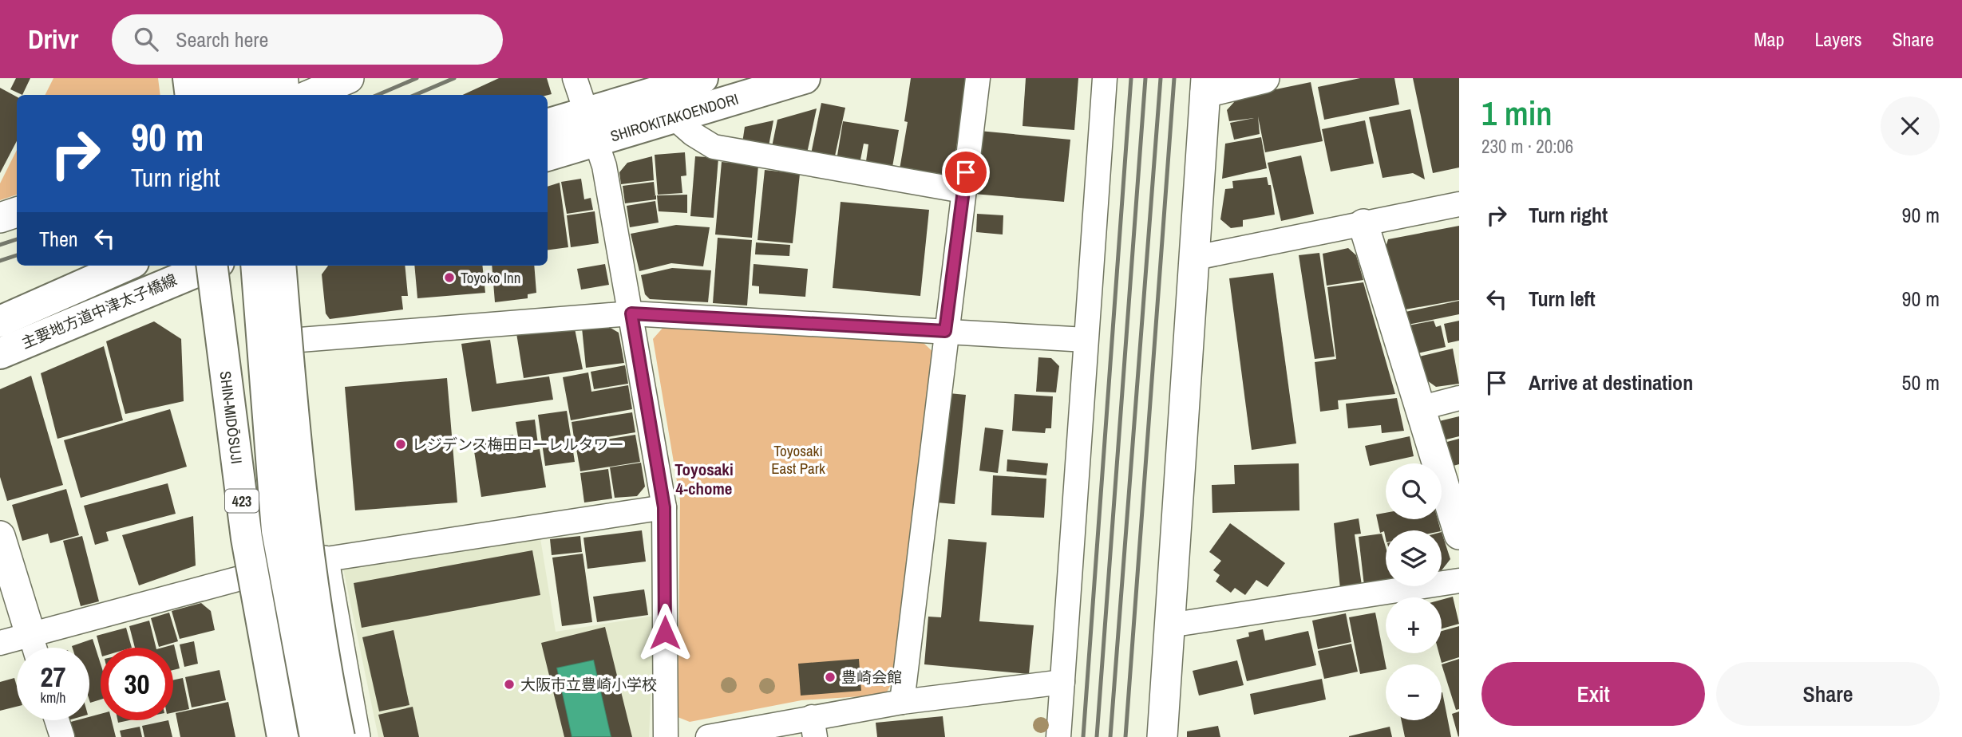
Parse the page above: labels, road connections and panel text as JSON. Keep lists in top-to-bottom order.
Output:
{
  "streets": {
    "main road": [
      "SHIROKITAKOENDORI",
      "主要地方道中津太子橋線",
      "SHIN-MIDŌSUJI",
      "423"
    ]
  },
  "districts": ["Toyosaki 4-chome"],
  "parks": ["Toyosaki East Park"],
  "places": [
    "Toyoko Inn",
    "レジデンス梅田ローレルタワー",
    "豊崎会館",
    "大阪市立豊崎小学校"
  ],
  "page": {
    "header": "Drivr",
    "search": "Search here",
    "nav": ["Map", "Layers", "Share"],
    "heading": ["1 min", "230 m · 20:06"],
    "turn": ["90 m", "Turn right"],
    "list": [
      {
        "name": "Turn right",
        "value": "90 m"
      },
      {
        "name": "Turn left",
        "value": "90 m"
      },
      {
        "name": "Arrive at destination",
        "value": "50 m"
      }
    ],
    "then": "Then",
    "map_buttons": ["+", "−"],
    "speed": "27 km/h",
    "limit": "30",
    "buttons": ["Exit", "Share"]
  }
}
